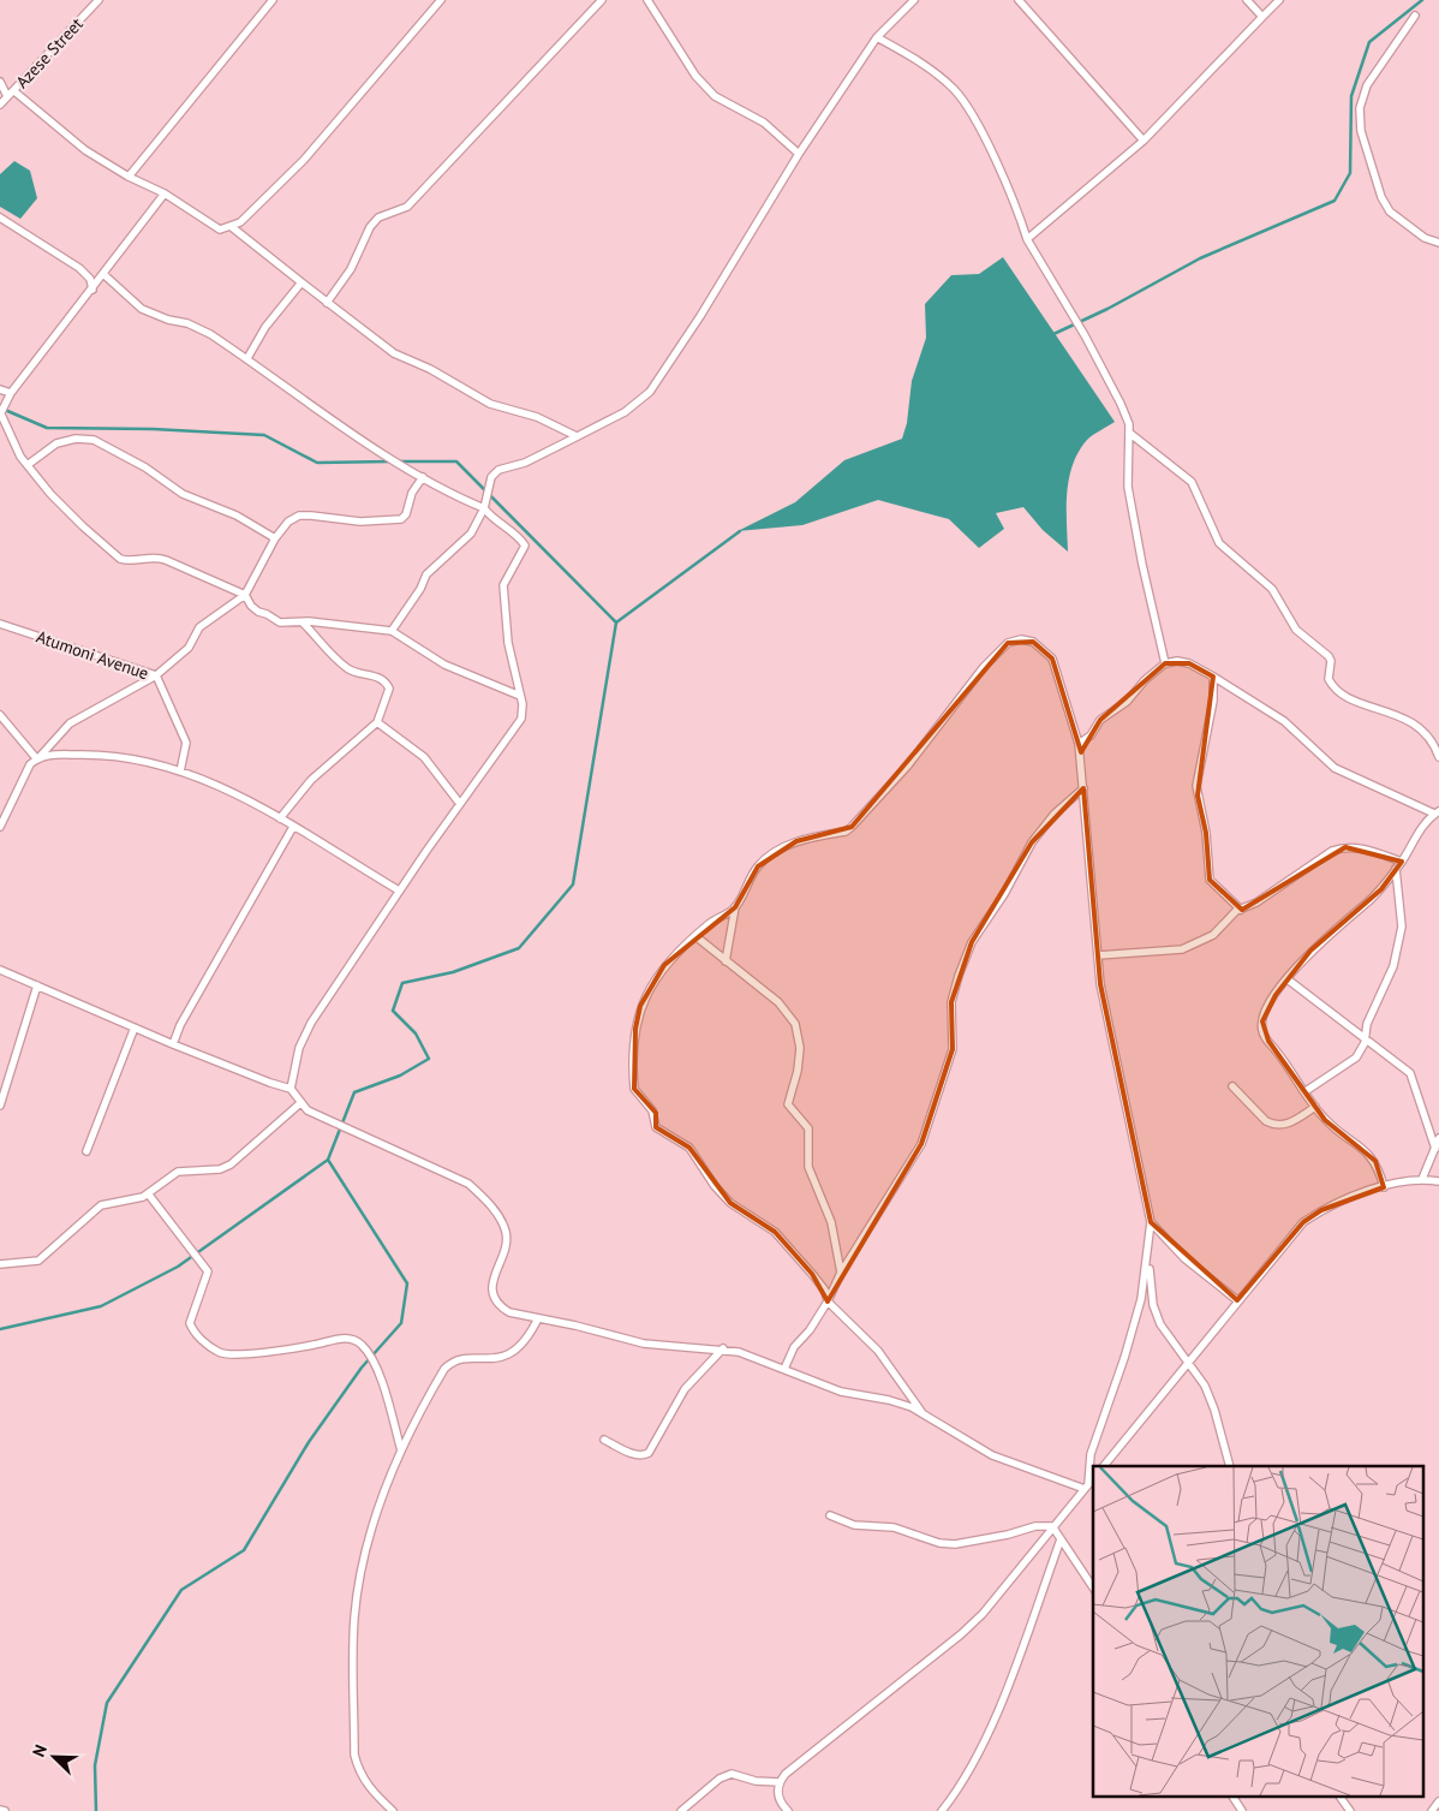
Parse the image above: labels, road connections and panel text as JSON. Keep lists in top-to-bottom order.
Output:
{
  "streets": {
    "street": ["Azese Street", "Atumoni Avenue"]
  },
  "north": "top left"
}
